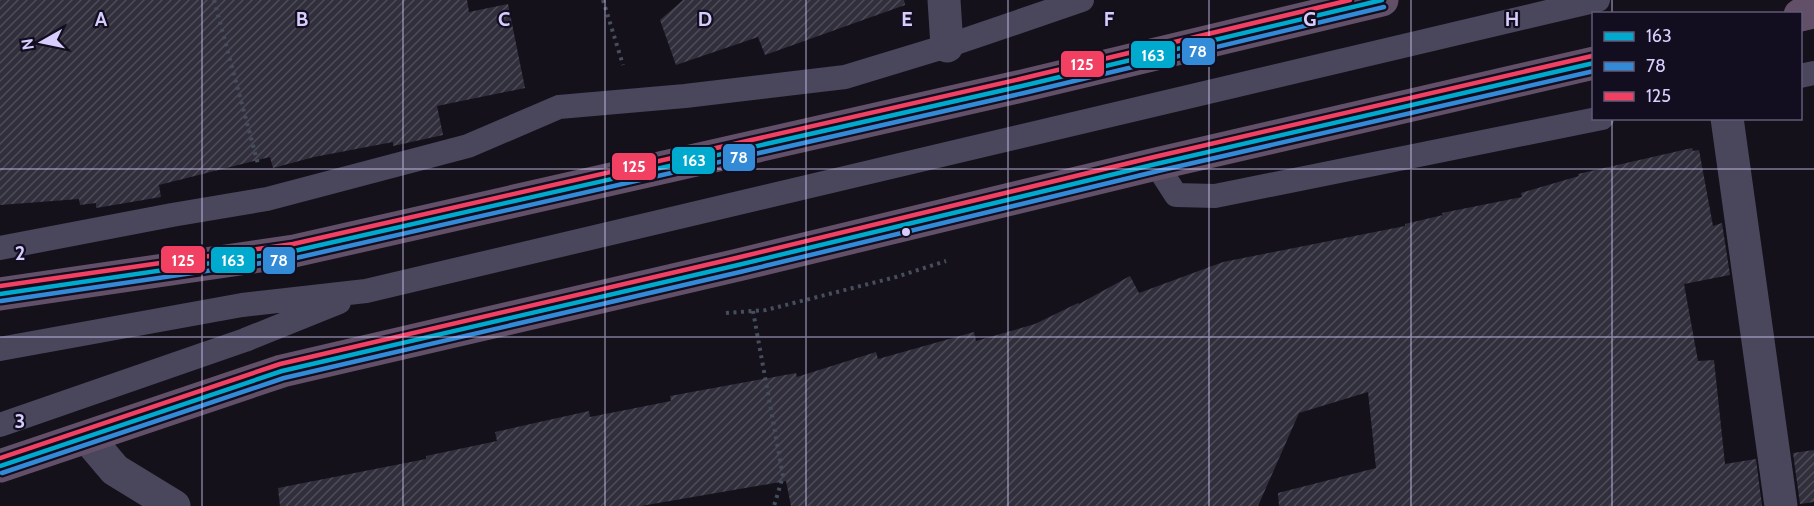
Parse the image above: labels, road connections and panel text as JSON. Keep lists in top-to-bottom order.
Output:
{
  "lines": ["transit line 163", "transit line 125", "transit line 78"],
  "legend": ["163", "78", "125"],
  "north": "left",
  "grid": {
    "columns": [
      "A",
      "B",
      "C",
      "D",
      "E",
      "F",
      "G",
      "H"
    ],
    "rows": ["2", "3"]
  }
}
